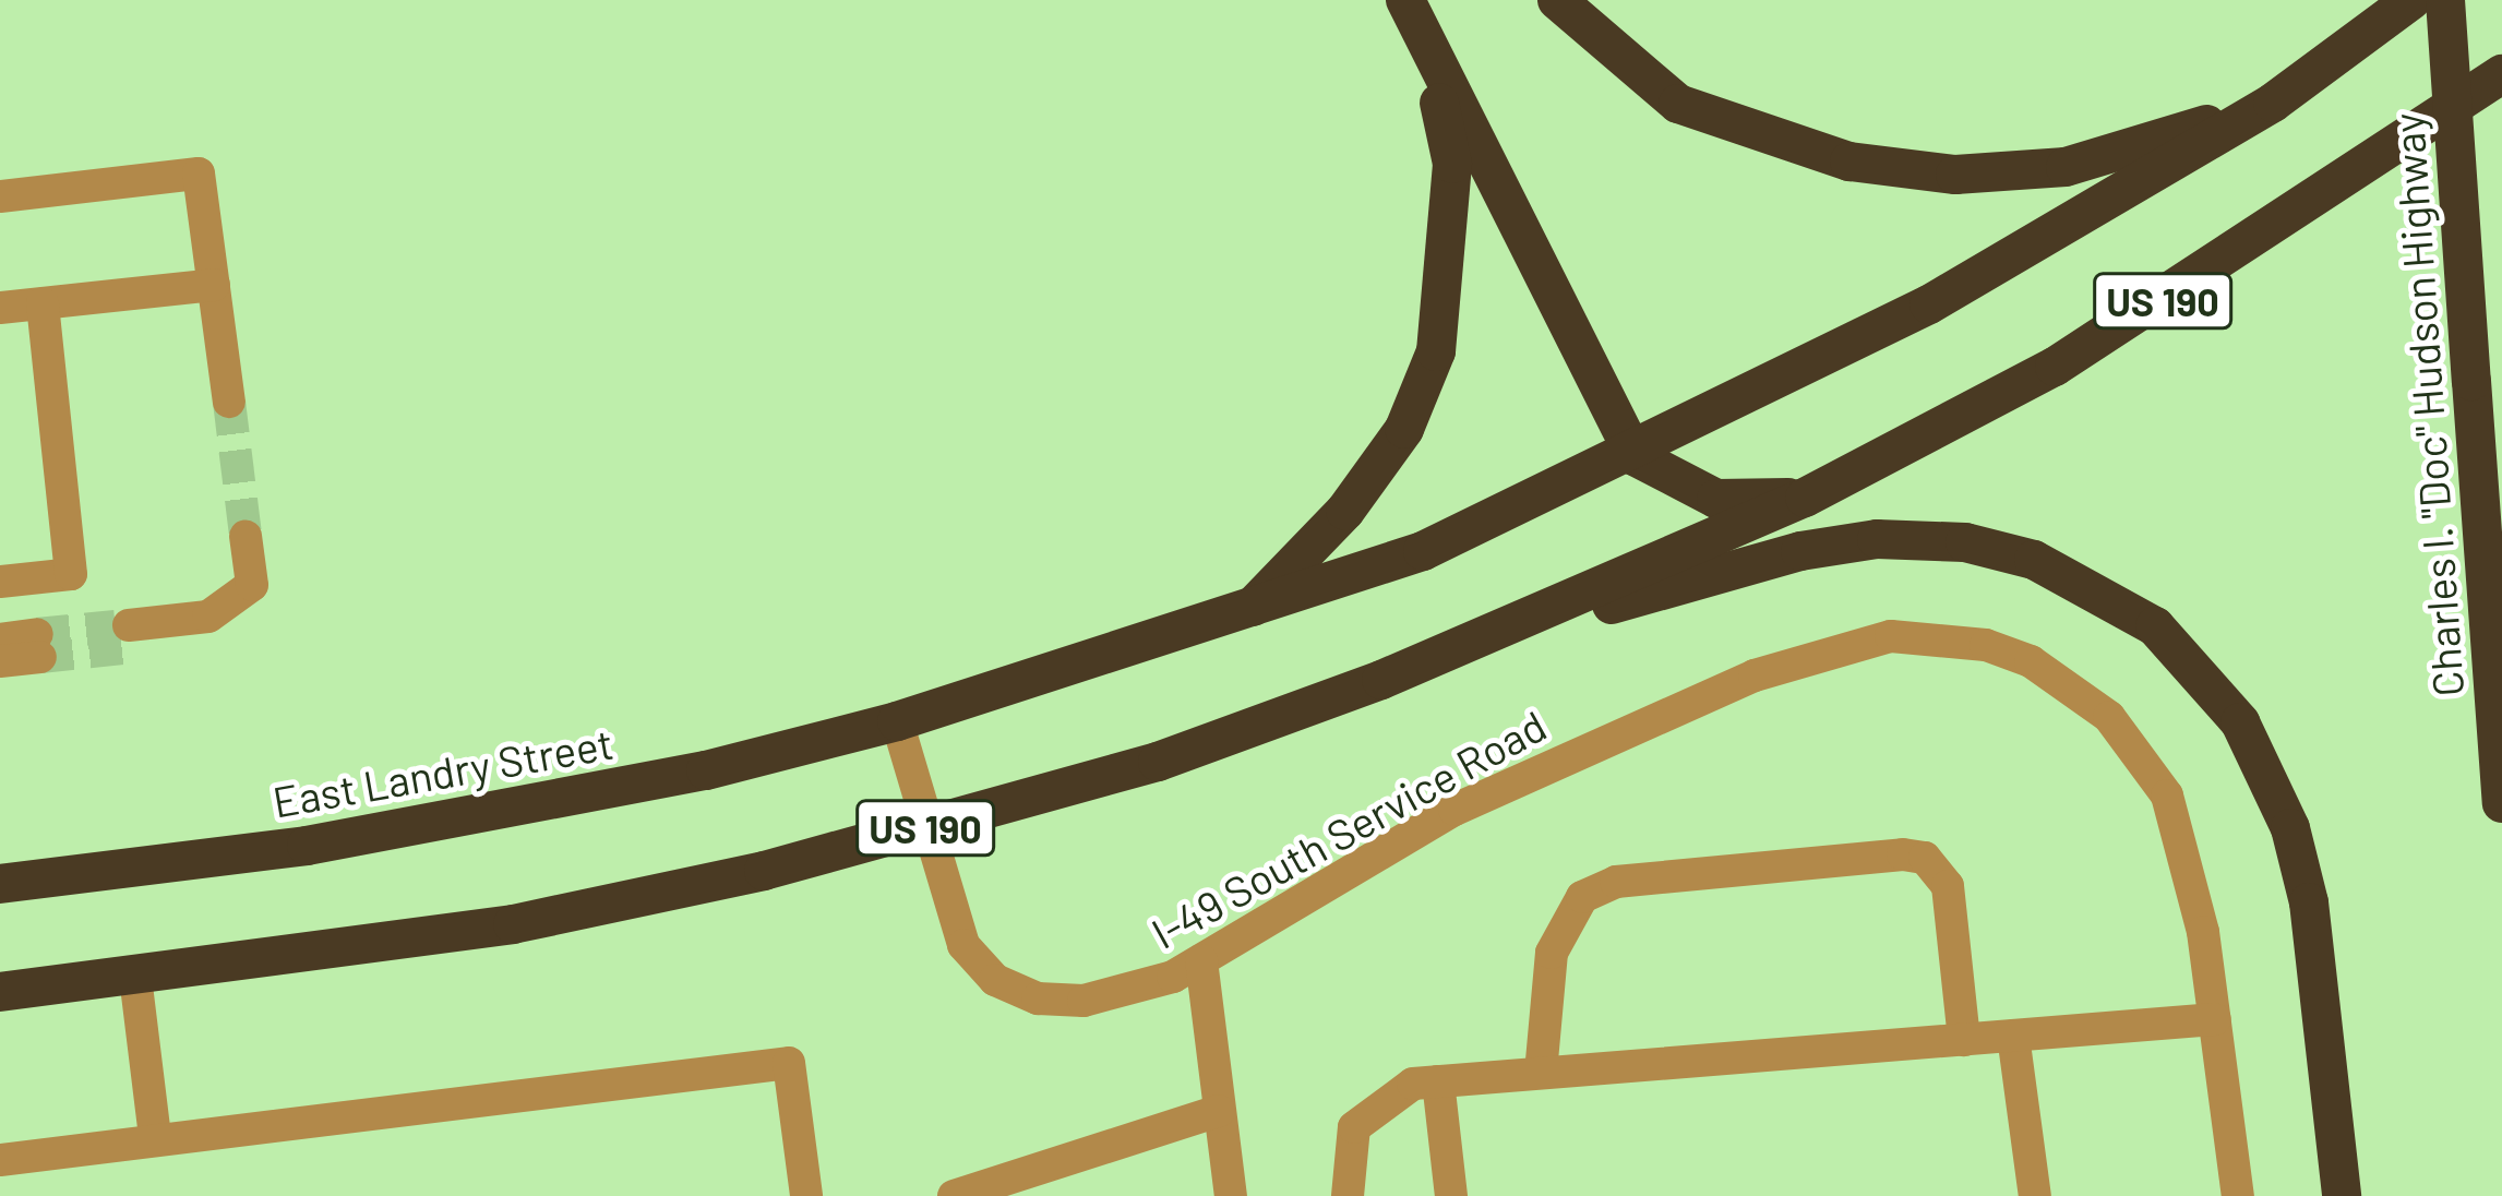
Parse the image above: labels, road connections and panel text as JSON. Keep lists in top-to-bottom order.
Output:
{
  "streets": {
    "highway": ["US 190", "Charles I. \"Doc\" Hudson Highway", "East Landry Street"],
    "street": ["I-49 South Service Road"]
  },
  "crossings": [
    ["US 190", "East Landry Street"],
    ["US 190", "I-49 South Service Road"],
    ["East Landry Street", "I-49 South Service Road"]
  ]
}
